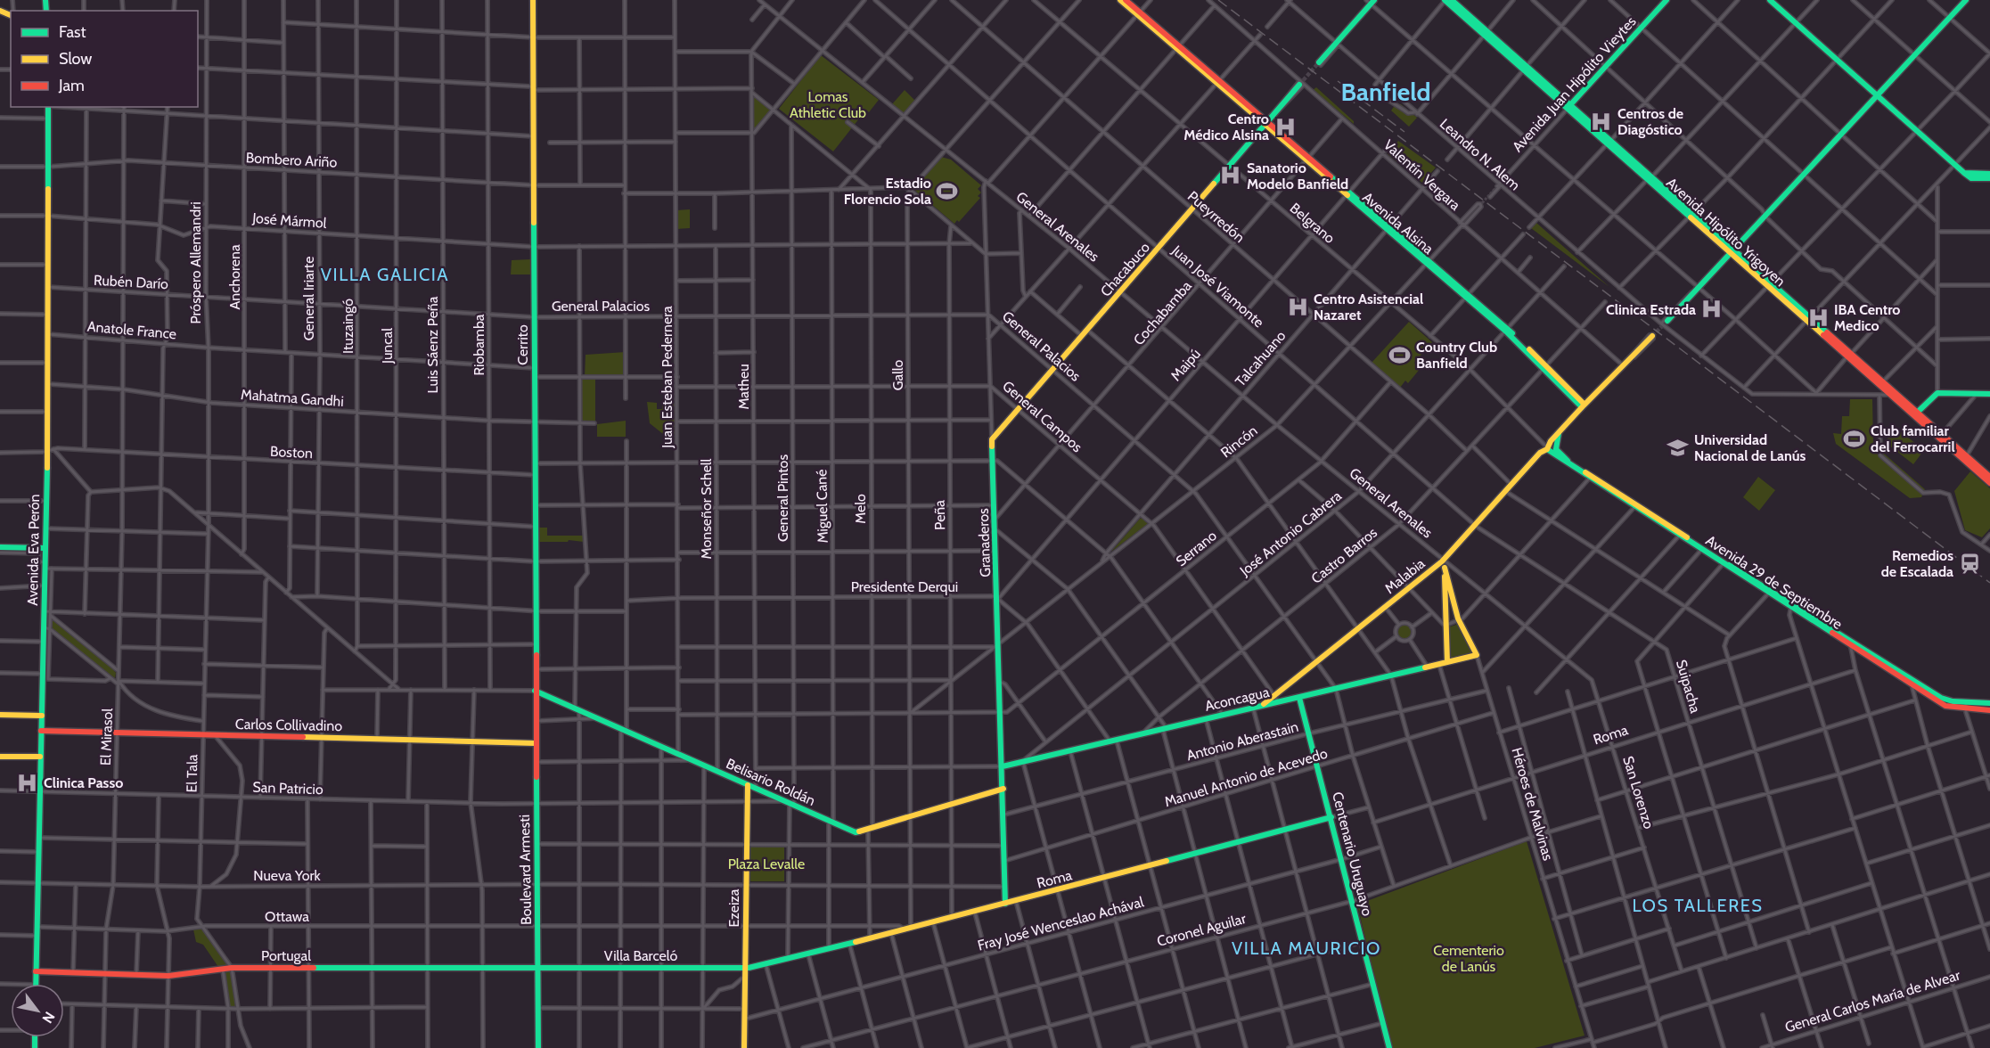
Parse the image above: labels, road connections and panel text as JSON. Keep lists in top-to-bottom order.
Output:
{
  "streets": {
    "street": [
      "Avenida Juan Hipólito Vieytes",
      "Leandro N. Alem",
      "Bombero Ariño",
      "Valentín Vergara",
      "Pueyrredón",
      "José Mármol",
      "Belgrano",
      "Avenida Alsina",
      "General Arenales",
      "Avenida Hipólito Yrigoyen",
      "Próspero Allemandri",
      "Chacabuco",
      "Anchorena",
      "Rubén Darío",
      "Juan José Viamonte",
      "General Iriarte",
      "General Palacios",
      "Cochabamba",
      "Ituzaingó",
      "Anatole France",
      "Luis Sáenz Peña",
      "Riobamba",
      "Cerrito",
      "Juncal",
      "Talcahuano",
      "Maipú",
      "Gallo",
      "Juan Esteban Pedernera",
      "Matheu",
      "Mahatma Gandhi",
      "General Campos",
      "Rincón",
      "Boston",
      "General Pintos",
      "Miguel Cané",
      "Monseñor Schell",
      "Melo",
      "Peña",
      "José Antonio Cabrera",
      "Granaderos",
      "Serrano",
      "Avenida Eva Perón",
      "Castro Barros",
      "Malabia",
      "Avenida 29 de Septiembre",
      "Presidente Derqui",
      "Suipacha",
      "Aconcagua",
      "Carlos Collivadino",
      "Roma",
      "El Mirasol",
      "Antonio Aberastain",
      "El Tala",
      "Manuel Antonio de Acevedo",
      "Belisario Roldán",
      "San Patricio",
      "San Lorenzo",
      "Héroes de Malvinas",
      "Centenario Uruguayo",
      "Boulevard Armesti",
      "Nueva York",
      "Ezeiza",
      "Ottawa",
      "Fray José Wenceslao Achával",
      "Coronel Aguilar",
      "Portugal",
      "Villa Barceló",
      "General Carlos María de Alvear"
    ]
  },
  "crossings": [
    ["Avenida Juan Hipólito Vieytes", "Leandro N. Alem"],
    ["Avenida Juan Hipólito Vieytes", "Avenida Hipólito Yrigoyen"],
    ["Bombero Ariño", "Próspero Allemandri"],
    ["Bombero Ariño", "Anchorena"],
    ["Bombero Ariño", "General Iriarte"],
    ["Bombero Ariño", "Ituzaingó"],
    ["Bombero Ariño", "Luis Sáenz Peña"],
    ["Bombero Ariño", "Riobamba"],
    ["Bombero Ariño", "Cerrito"],
    ["Bombero Ariño", "Juncal"],
    ["Bombero Ariño", "Avenida Eva Perón"],
    ["Bombero Ariño", "El Mirasol"],
    ["Valentín Vergara", "Chacabuco"],
    ["Valentín Vergara", "Cochabamba"],
    ["Valentín Vergara", "Talcahuano"],
    ["Valentín Vergara", "Maipú"],
    ["Valentín Vergara", "Rincón"],
    ["Valentín Vergara", "José Antonio Cabrera"],
    ["Valentín Vergara", "Castro Barros"],
    ["Valentín Vergara", "Malabia"],
    ["Pueyrredón", "Chacabuco"],
    ["Pueyrredón", "Cochabamba"],
    ["Pueyrredón", "Talcahuano"],
    ["Pueyrredón", "Maipú"],
    ["Pueyrredón", "Rincón"],
    ["Pueyrredón", "José Antonio Cabrera"],
    ["Pueyrredón", "Serrano"],
    ["Pueyrredón", "Castro Barros"],
    ["José Mármol", "Próspero Allemandri"],
    ["José Mármol", "Anchorena"],
    ["José Mármol", "General Iriarte"],
    ["José Mármol", "Ituzaingó"],
    ["José Mármol", "Luis Sáenz Peña"],
    ["José Mármol", "Riobamba"],
    ["José Mármol", "Cerrito"],
    ["José Mármol", "Juncal"],
    ["José Mármol", "Gallo"],
    ["José Mármol", "Juan Esteban Pedernera"],
    ["José Mármol", "Matheu"],
    ["José Mármol", "General Pintos"],
    ["José Mármol", "Miguel Cané"],
    ["José Mármol", "Monseñor Schell"],
    ["José Mármol", "Melo"],
    ["José Mármol", "Peña"],
    ["José Mármol", "Avenida Eva Perón"],
    ["José Mármol", "El Mirasol"],
    ["Belgrano", "Chacabuco"],
    ["Belgrano", "Cochabamba"],
    ["Belgrano", "Talcahuano"],
    ["Belgrano", "Maipú"],
    ["Belgrano", "Rincón"],
    ["Belgrano", "José Antonio Cabrera"],
    ["Belgrano", "Castro Barros"],
    ["Belgrano", "Malabia"],
    ["Belgrano", "Avenida 29 de Septiembre"],
    ["Avenida Alsina", "Chacabuco"],
    ["Avenida Alsina", "Cochabamba"],
    ["Avenida Alsina", "Talcahuano"],
    ["Avenida Alsina", "Maipú"],
    ["Avenida Alsina", "Rincón"],
    ["Avenida Alsina", "José Antonio Cabrera"],
    ["Avenida Alsina", "Castro Barros"],
    ["Avenida Alsina", "Malabia"],
    ["General Arenales", "Chacabuco"],
    ["General Arenales", "Cochabamba"],
    ["General Arenales", "Talcahuano"],
    ["General Arenales", "Maipú"],
    ["General Arenales", "Rincón"],
    ["General Arenales", "José Antonio Cabrera"],
    ["General Arenales", "Granaderos"],
    ["General Arenales", "Serrano"],
    ["General Arenales", "Castro Barros"],
    ["General Arenales", "Malabia"],
    ["General Arenales", "San Lorenzo"],
    ["General Arenales", "Héroes de Malvinas"],
    ["Próspero Allemandri", "Rubén Darío"],
    ["Próspero Allemandri", "Anatole France"],
    ["Próspero Allemandri", "Mahatma Gandhi"],
    ["Próspero Allemandri", "Boston"],
    ["Próspero Allemandri", "El Tala"],
    ["Chacabuco", "Juan José Viamonte"],
    ["Chacabuco", "General Palacios"],
    ["Chacabuco", "General Campos"],
    ["Chacabuco", "Granaderos"],
    ["Anchorena", "Rubén Darío"],
    ["Anchorena", "Anatole France"],
    ["Anchorena", "Mahatma Gandhi"],
    ["Anchorena", "Boston"],
    ["Rubén Darío", "General Iriarte"],
    ["Rubén Darío", "General Palacios"],
    ["Rubén Darío", "Ituzaingó"],
    ["Rubén Darío", "Luis Sáenz Peña"],
    ["Rubén Darío", "Riobamba"],
    ["Rubén Darío", "Cerrito"],
    ["Rubén Darío", "Juncal"],
    ["Rubén Darío", "Avenida Eva Perón"],
    ["Rubén Darío", "El Mirasol"],
    ["Juan José Viamonte", "Cochabamba"],
    ["Juan José Viamonte", "Talcahuano"],
    ["Juan José Viamonte", "Maipú"],
    ["Juan José Viamonte", "Rincón"],
    ["Juan José Viamonte", "José Antonio Cabrera"],
    ["Juan José Viamonte", "Serrano"],
    ["Juan José Viamonte", "Castro Barros"],
    ["Juan José Viamonte", "Malabia"],
    ["Juan José Viamonte", "Suipacha"],
    ["General Iriarte", "Anatole France"],
    ["General Iriarte", "Mahatma Gandhi"],
    ["General Iriarte", "Boston"],
    ["General Palacios", "Cochabamba"],
    ["General Palacios", "Cerrito"],
    ["General Palacios", "Talcahuano"],
    ["General Palacios", "Maipú"],
    ["General Palacios", "Gallo"],
    ["General Palacios", "Juan Esteban Pedernera"],
    ["General Palacios", "Matheu"],
    ["General Palacios", "Rincón"],
    ["General Palacios", "General Pintos"],
    ["General Palacios", "Miguel Cané"],
    ["General Palacios", "Monseñor Schell"],
    ["General Palacios", "Melo"],
    ["General Palacios", "Peña"],
    ["General Palacios", "José Antonio Cabrera"],
    ["General Palacios", "Granaderos"],
    ["General Palacios", "Serrano"],
    ["General Palacios", "Castro Barros"],
    ["General Palacios", "Malabia"],
    ["General Palacios", "Aconcagua"],
    ["Cochabamba", "General Campos"],
    ["Cochabamba", "Granaderos"],
    ["Ituzaingó", "Anatole France"],
    ["Ituzaingó", "Mahatma Gandhi"],
    ["Ituzaingó", "Boston"],
    ["Anatole France", "Luis Sáenz Peña"],
    ["Anatole France", "Riobamba"],
    ["Anatole France", "Cerrito"],
    ["Anatole France", "Juncal"],
    ["Anatole France", "Avenida Eva Perón"],
    ["Anatole France", "El Mirasol"],
    ["Luis Sáenz Peña", "Mahatma Gandhi"],
    ["Luis Sáenz Peña", "Boston"],
    ["Riobamba", "Mahatma Gandhi"],
    ["Riobamba", "Boston"],
    ["Cerrito", "Mahatma Gandhi"],
    ["Cerrito", "Boston"],
    ["Cerrito", "Belisario Roldán"],
    ["Cerrito", "Boulevard Armesti"],
    ["Juncal", "Mahatma Gandhi"],
    ["Juncal", "Boston"],
    ["Talcahuano", "General Campos"],
    ["Talcahuano", "Rincón"],
    ["Maipú", "General Campos"],
    ["Maipú", "Granaderos"],
    ["Maipú", "Presidente Derqui"],
    ["Gallo", "General Campos"],
    ["Gallo", "Rincón"],
    ["Gallo", "Presidente Derqui"],
    ["Gallo", "Roma"],
    ["Gallo", "Belisario Roldán"],
    ["Gallo", "Nueva York"],
    ["Gallo", "Ottawa"],
    ["Juan Esteban Pedernera", "General Campos"],
    ["Juan Esteban Pedernera", "Presidente Derqui"],
    ["Juan Esteban Pedernera", "Belisario Roldán"],
    ["Matheu", "General Campos"],
    ["Matheu", "Presidente Derqui"],
    ["Matheu", "Belisario Roldán"],
    ["Mahatma Gandhi", "Avenida Eva Perón"],
    ["Mahatma Gandhi", "El Mirasol"],
    ["General Campos", "Rincón"],
    ["General Campos", "General Pintos"],
    ["General Campos", "Miguel Cané"],
    ["General Campos", "Monseñor Schell"],
    ["General Campos", "Melo"],
    ["General Campos", "Peña"],
    ["General Campos", "José Antonio Cabrera"],
    ["General Campos", "Granaderos"],
    ["General Campos", "Serrano"],
    ["General Campos", "Castro Barros"],
    ["General Campos", "Malabia"],
    ["General Campos", "Aconcagua"],
    ["Rincón", "Peña"],
    ["Rincón", "Granaderos"],
    ["Boston", "Avenida Eva Perón"],
    ["Boston", "El Mirasol"],
    ["General Pintos", "Presidente Derqui"],
    ["General Pintos", "Roma"],
    ["General Pintos", "Belisario Roldán"],
    ["General Pintos", "San Patricio"],
    ["General Pintos", "Nueva York"],
    ["General Pintos", "Ottawa"],
    ["Miguel Cané", "Presidente Derqui"],
    ["Miguel Cané", "Roma"],
    ["Miguel Cané", "Belisario Roldán"],
    ["Miguel Cané", "Nueva York"],
    ["Miguel Cané", "Ottawa"],
    ["Monseñor Schell", "Presidente Derqui"],
    ["Monseñor Schell", "Belisario Roldán"],
    ["Melo", "Presidente Derqui"],
    ["Melo", "Roma"],
    ["Melo", "Belisario Roldán"],
    ["Melo", "Nueva York"],
    ["Melo", "Ottawa"],
    ["Peña", "Presidente Derqui"],
    ["Peña", "Roma"],
    ["Peña", "Belisario Roldán"],
    ["Peña", "Nueva York"],
    ["José Antonio Cabrera", "Aconcagua"],
    ["Granaderos", "Serrano"],
    ["Granaderos", "Presidente Derqui"],
    ["Granaderos", "Aconcagua"],
    ["Granaderos", "Roma"],
    ["Granaderos", "Antonio Aberastain"],
    ["Granaderos", "Manuel Antonio de Acevedo"],
    ["Granaderos", "Belisario Roldán"],
    ["Granaderos", "Nueva York"],
    ["Avenida Eva Perón", "Carlos Collivadino"],
    ["Avenida Eva Perón", "San Patricio"],
    ["Avenida Eva Perón", "Nueva York"],
    ["Avenida Eva Perón", "Ottawa"],
    ["Avenida Eva Perón", "Portugal"],
    ["Castro Barros", "Aconcagua"],
    ["Malabia", "Avenida 29 de Septiembre"],
    ["Malabia", "Suipacha"],
    ["Malabia", "Aconcagua"],
    ["Malabia", "San Lorenzo"],
    ["Malabia", "Héroes de Malvinas"],
    ["Suipacha", "Roma"],
    ["Aconcagua", "Héroes de Malvinas"],
    ["Aconcagua", "Centenario Uruguayo"],
    ["Carlos Collivadino", "El Mirasol"],
    ["Carlos Collivadino", "El Tala"],
    ["Carlos Collivadino", "Boulevard Armesti"],
    ["Roma", "San Lorenzo"],
    ["Roma", "Héroes de Malvinas"],
    ["Roma", "Centenario Uruguayo"],
    ["Roma", "Ezeiza"],
    ["Roma", "Ottawa"],
    ["Roma", "Villa Barceló"],
    ["El Mirasol", "San Patricio"],
    ["El Mirasol", "Nueva York"],
    ["El Mirasol", "Ottawa"],
    ["El Mirasol", "Portugal"],
    ["Antonio Aberastain", "Héroes de Malvinas"],
    ["Antonio Aberastain", "Centenario Uruguayo"],
    ["El Tala", "San Patricio"],
    ["El Tala", "Nueva York"],
    ["El Tala", "Ottawa"],
    ["El Tala", "Portugal"],
    ["Manuel Antonio de Acevedo", "Héroes de Malvinas"],
    ["Manuel Antonio de Acevedo", "Centenario Uruguayo"],
    ["Belisario Roldán", "San Patricio"],
    ["Belisario Roldán", "Boulevard Armesti"],
    ["Belisario Roldán", "Ezeiza"],
    ["San Patricio", "Boulevard Armesti"],
    ["San Patricio", "Ezeiza"],
    ["San Lorenzo", "Héroes de Malvinas"],
    ["Héroes de Malvinas", "Coronel Aguilar"],
    ["Centenario Uruguayo", "Fray José Wenceslao Achával"],
    ["Centenario Uruguayo", "Coronel Aguilar"],
    ["Boulevard Armesti", "Nueva York"],
    ["Boulevard Armesti", "Ottawa"],
    ["Boulevard Armesti", "Portugal"],
    ["Boulevard Armesti", "Villa Barceló"],
    ["Nueva York", "Ezeiza"],
    ["Ezeiza", "Ottawa"],
    ["Ezeiza", "Fray José Wenceslao Achával"],
    ["Ezeiza", "Villa Barceló"],
    ["Portugal", "Villa Barceló"]
  ],
  "districts": [
    "Banfield",
    "VILLA GALICIA",
    "LOS TALLERES",
    "VILLA MAURICIO"
  ],
  "parks": ["Lomas Athletic Club", "Plaza Levalle", "Cementerio de Lanús"],
  "places": {
    "hospital": [
      "Centros de Diagóstico",
      "Centro Médico Alsina",
      "Sanatorio Modelo Banfield",
      "Centro Asistencial Nazaret",
      "Clinica Estrada",
      "IBA Centro Medico",
      "Clinica Passo"
    ],
    "sports": ["Estadio Florencio Sola", "Country Club Banfield", "Club familiar del Ferrocarril"],
    "school or university": ["Universidad Nacional de Lanús"],
    "station": ["Remedios de Escalada"]
  },
  "legend": ["Fast", "Slow", "Jam"],
  "north": "bottom right"
}
